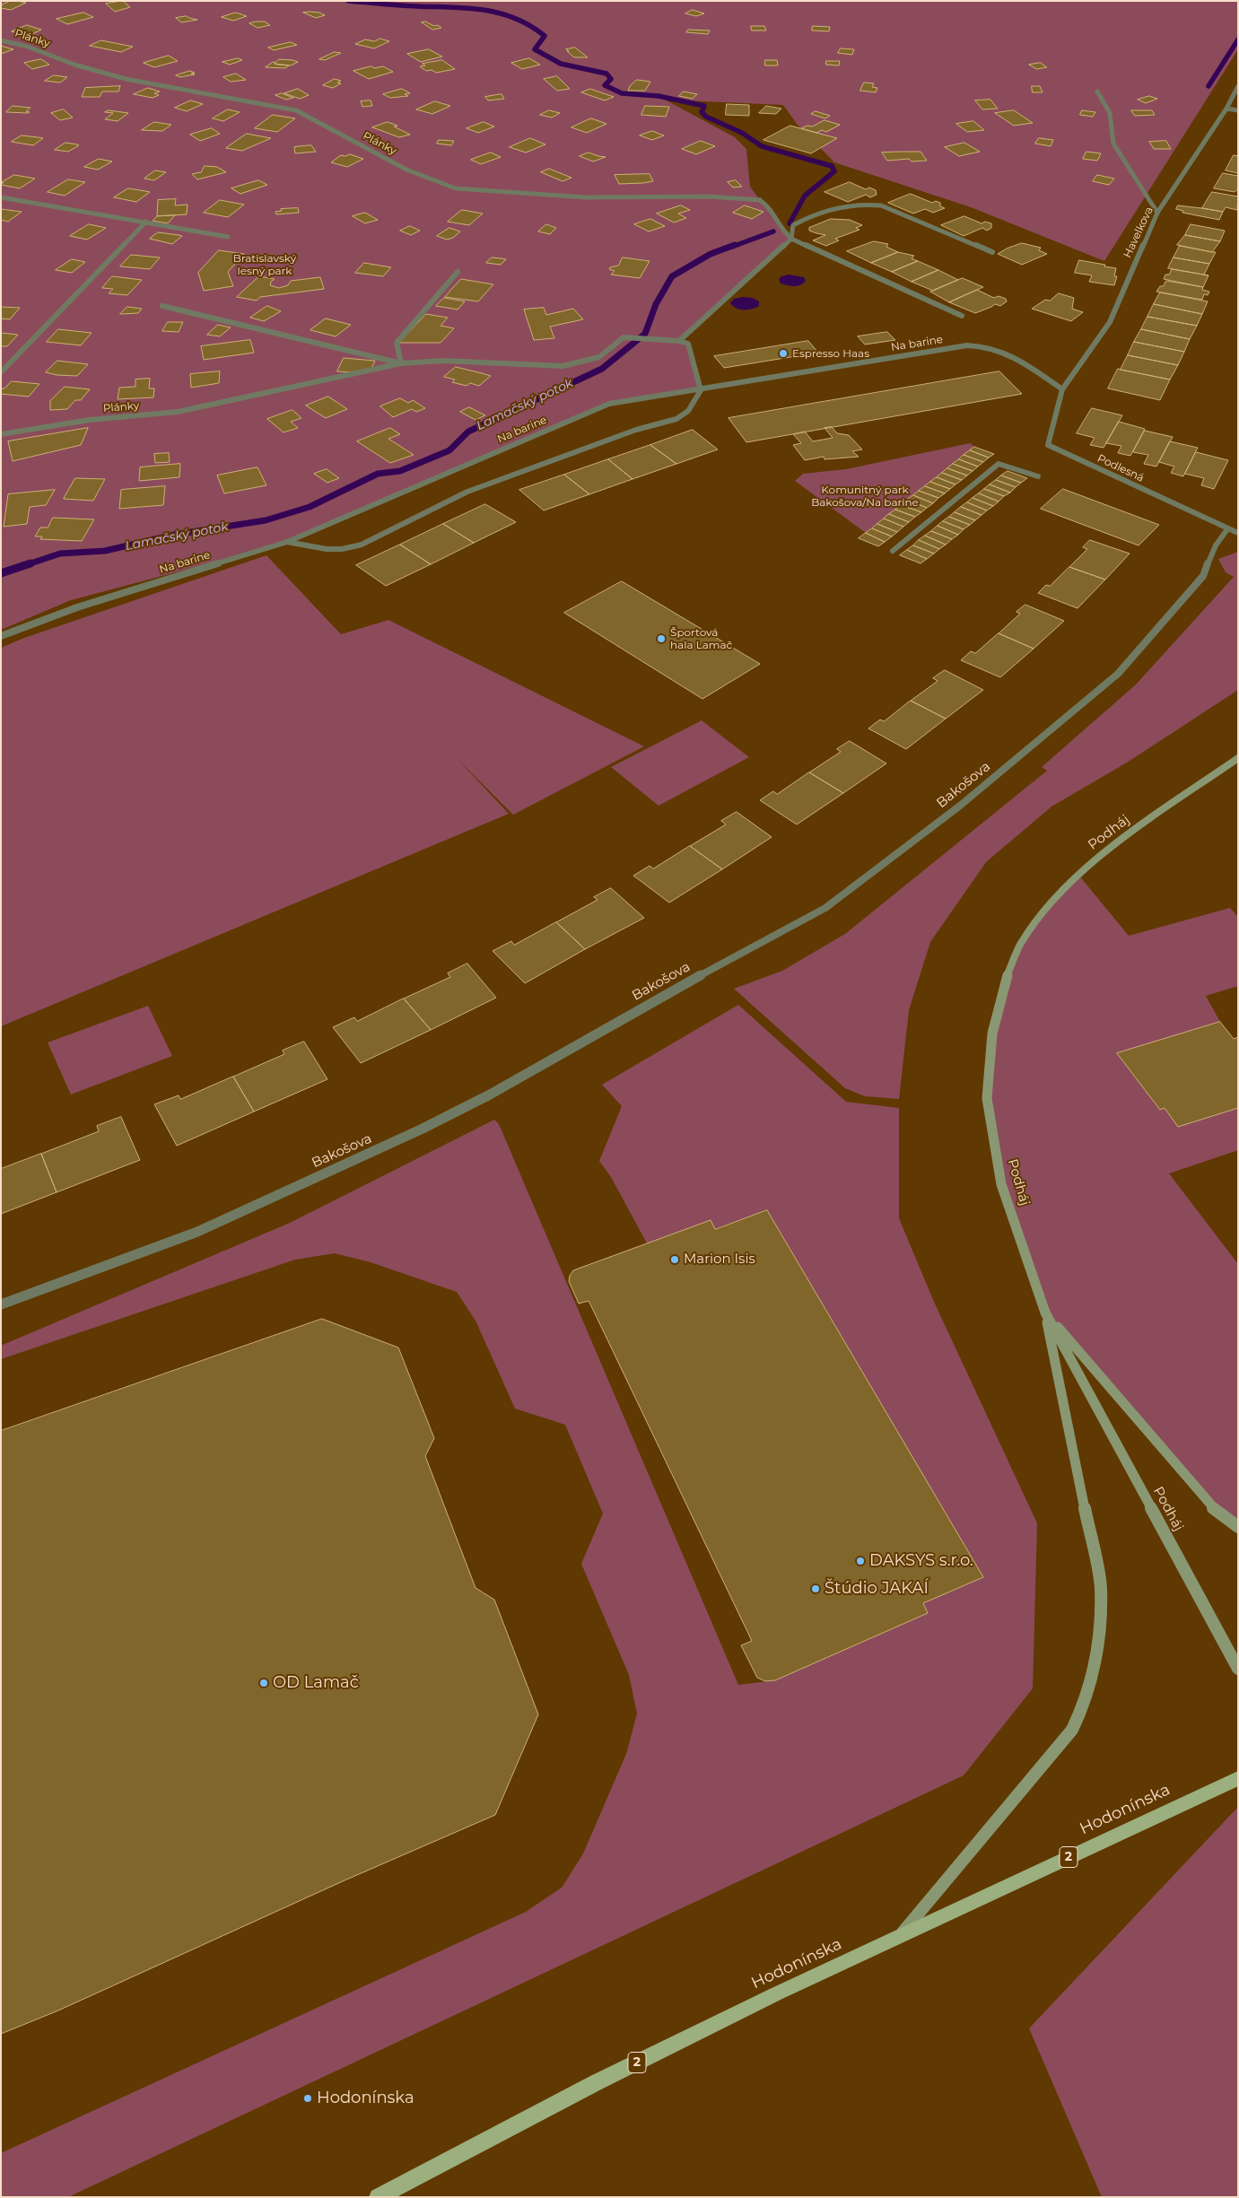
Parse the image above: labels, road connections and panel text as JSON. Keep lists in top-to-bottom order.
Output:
{
  "streets": {
    "main road": ["Hodonínska", "2"],
    "street": [
      "Plánky",
      "Havelkova",
      "Na barine",
      "Podlesná",
      "Bakošova",
      "Podháj"
    ]
  },
  "crossings": [
    ["Havelkova", "Na barine"],
    ["Havelkova", "Podlesná"],
    ["Na barine", "Podlesná"],
    ["Podlesná", "Bakošova"]
  ],
  "water": ["Lamačský potok"],
  "parks": ["Bratislavský lesný park", "Komunitný park Bakošova/Na barine"],
  "places": [
    "Espresso Haas",
    "Športová hala Lamač",
    "Marion Isis",
    "DAKSYS s.r.o.",
    "Štúdio JAKAÍ",
    "OD Lamač",
    "Hodonínska"
  ]
}
